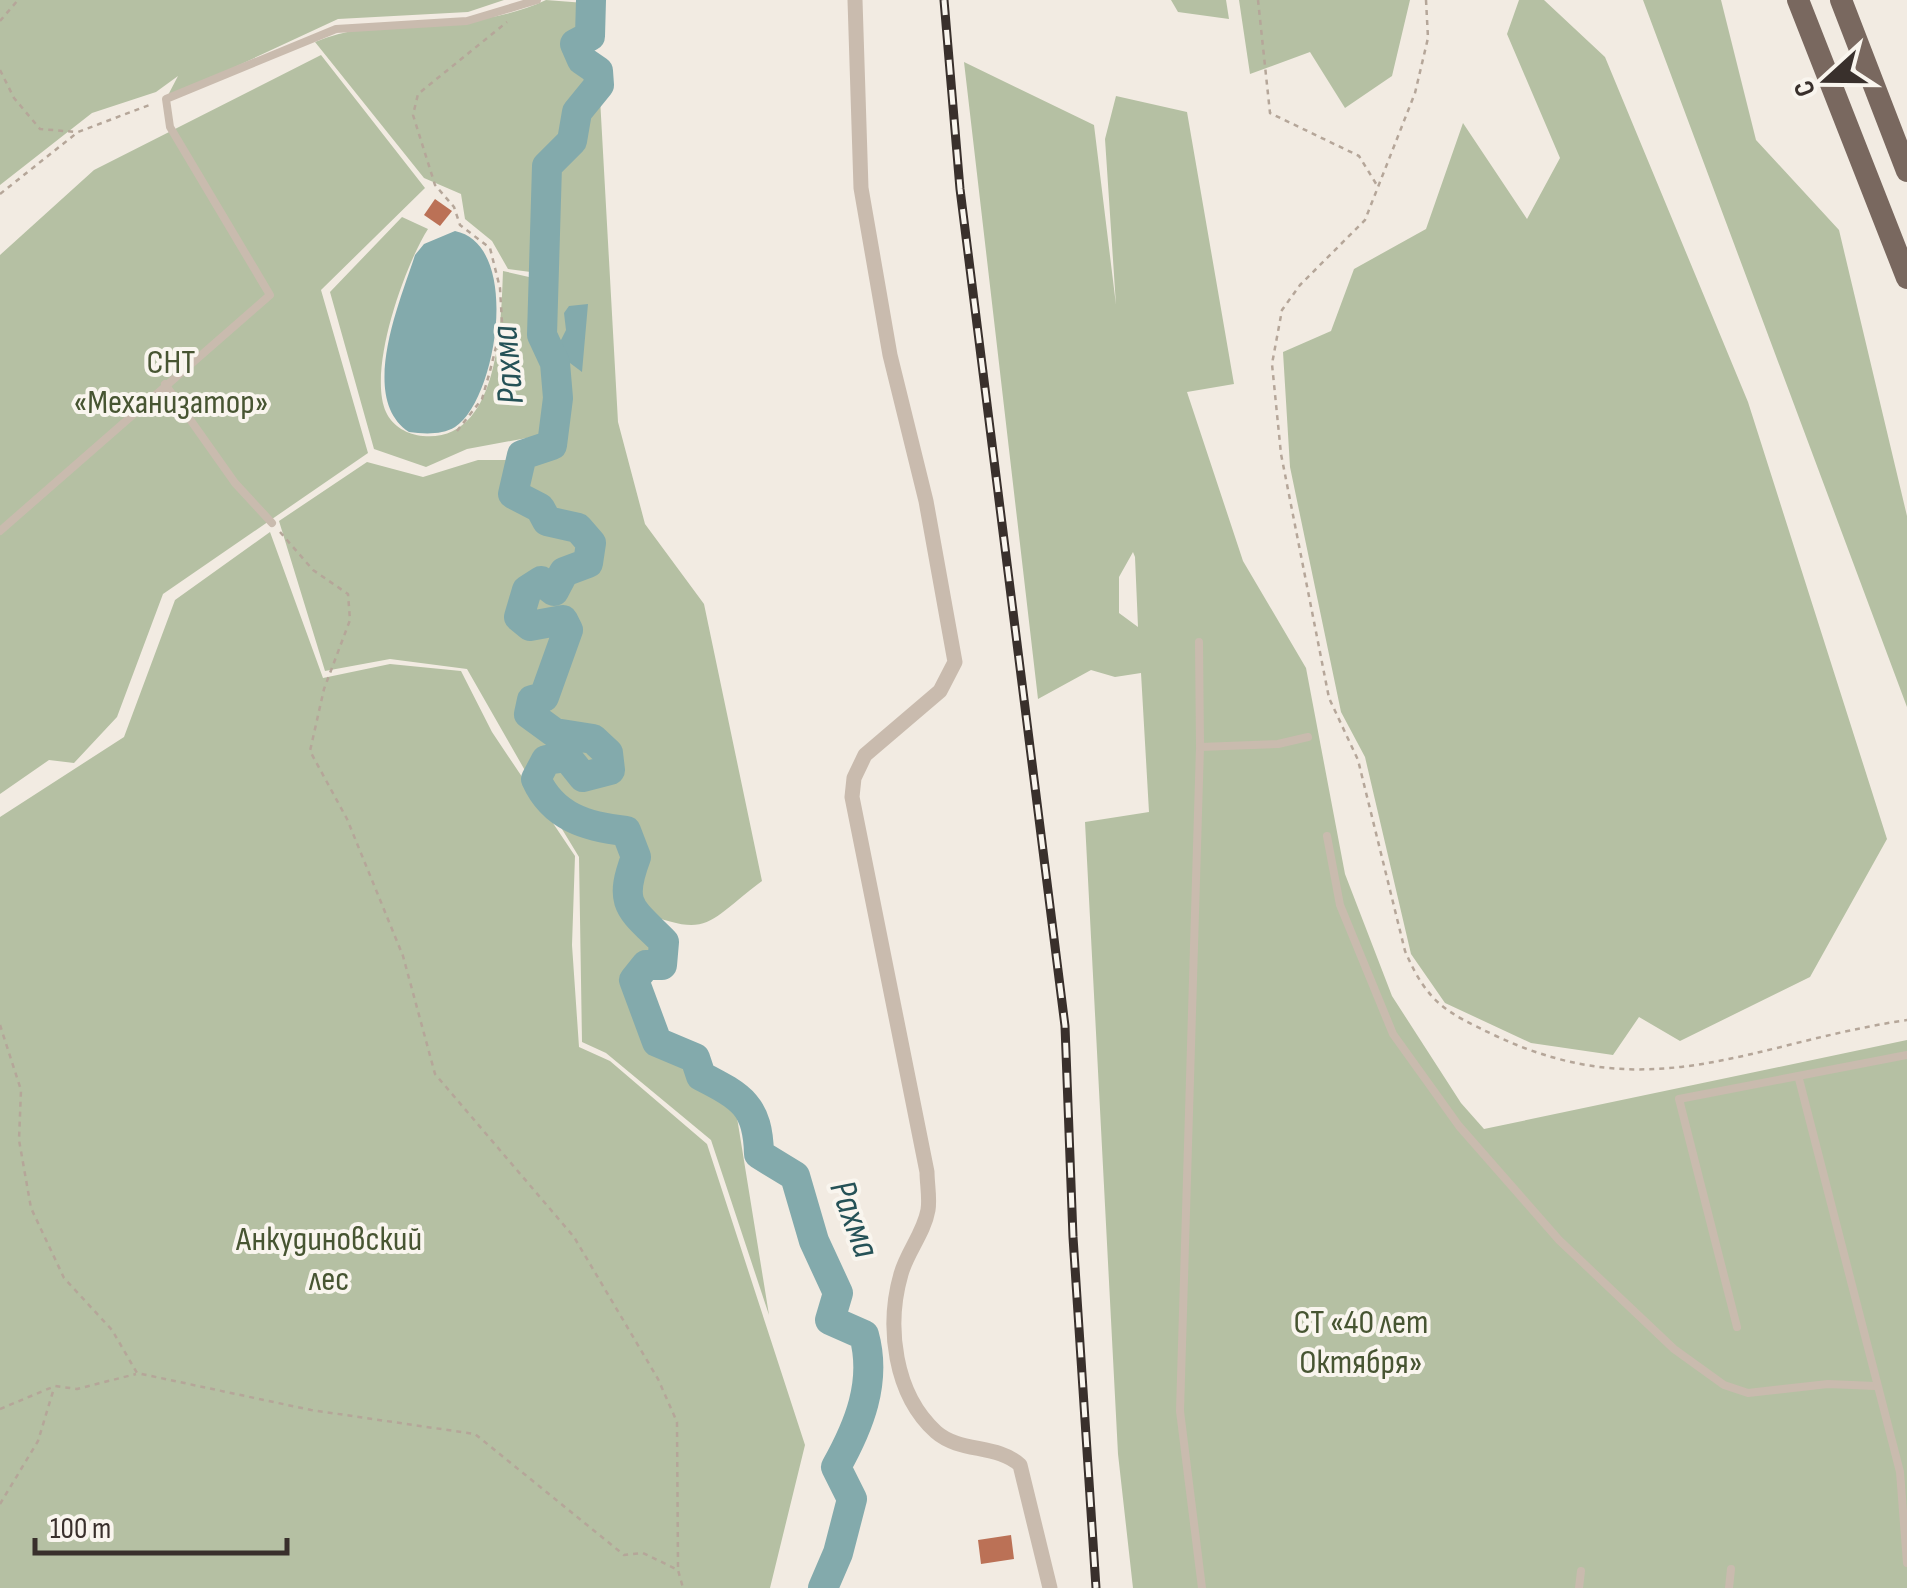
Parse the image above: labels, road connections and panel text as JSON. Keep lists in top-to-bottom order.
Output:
{
  "water": ["Рахма"],
  "parks": ["СНТ «Механизатор»", "Анкудиновский лес", "СТ «40 лет Октября»"],
  "scale_bar": "100 m",
  "north": "left"
}
